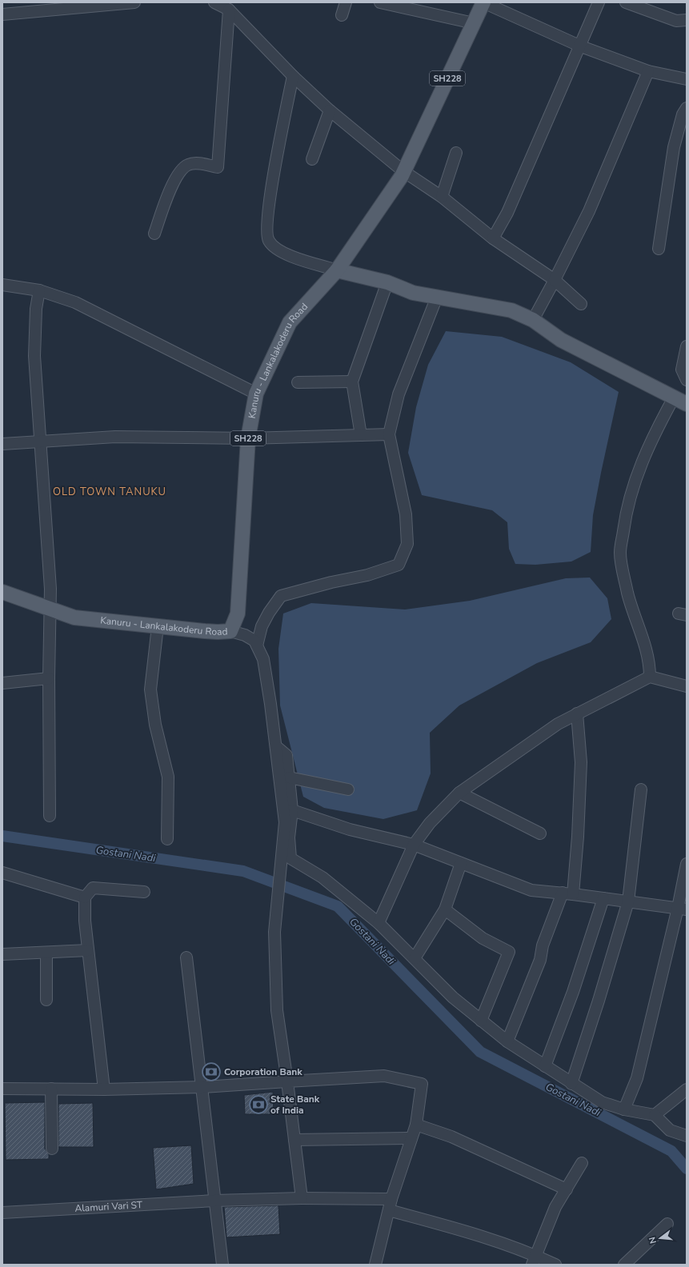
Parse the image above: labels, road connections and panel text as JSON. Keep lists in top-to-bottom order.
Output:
{
  "streets": {
    "main road": ["SH228", "Kanuru - Lankalakoderu Road"],
    "street": ["Alamuri Vari ST"]
  },
  "districts": ["OLD TOWN TANUKU"],
  "water": ["Gostani Nadi"],
  "places": {
    "bank": ["Corporation Bank", "State Bank of India"]
  },
  "north": "left"
}
